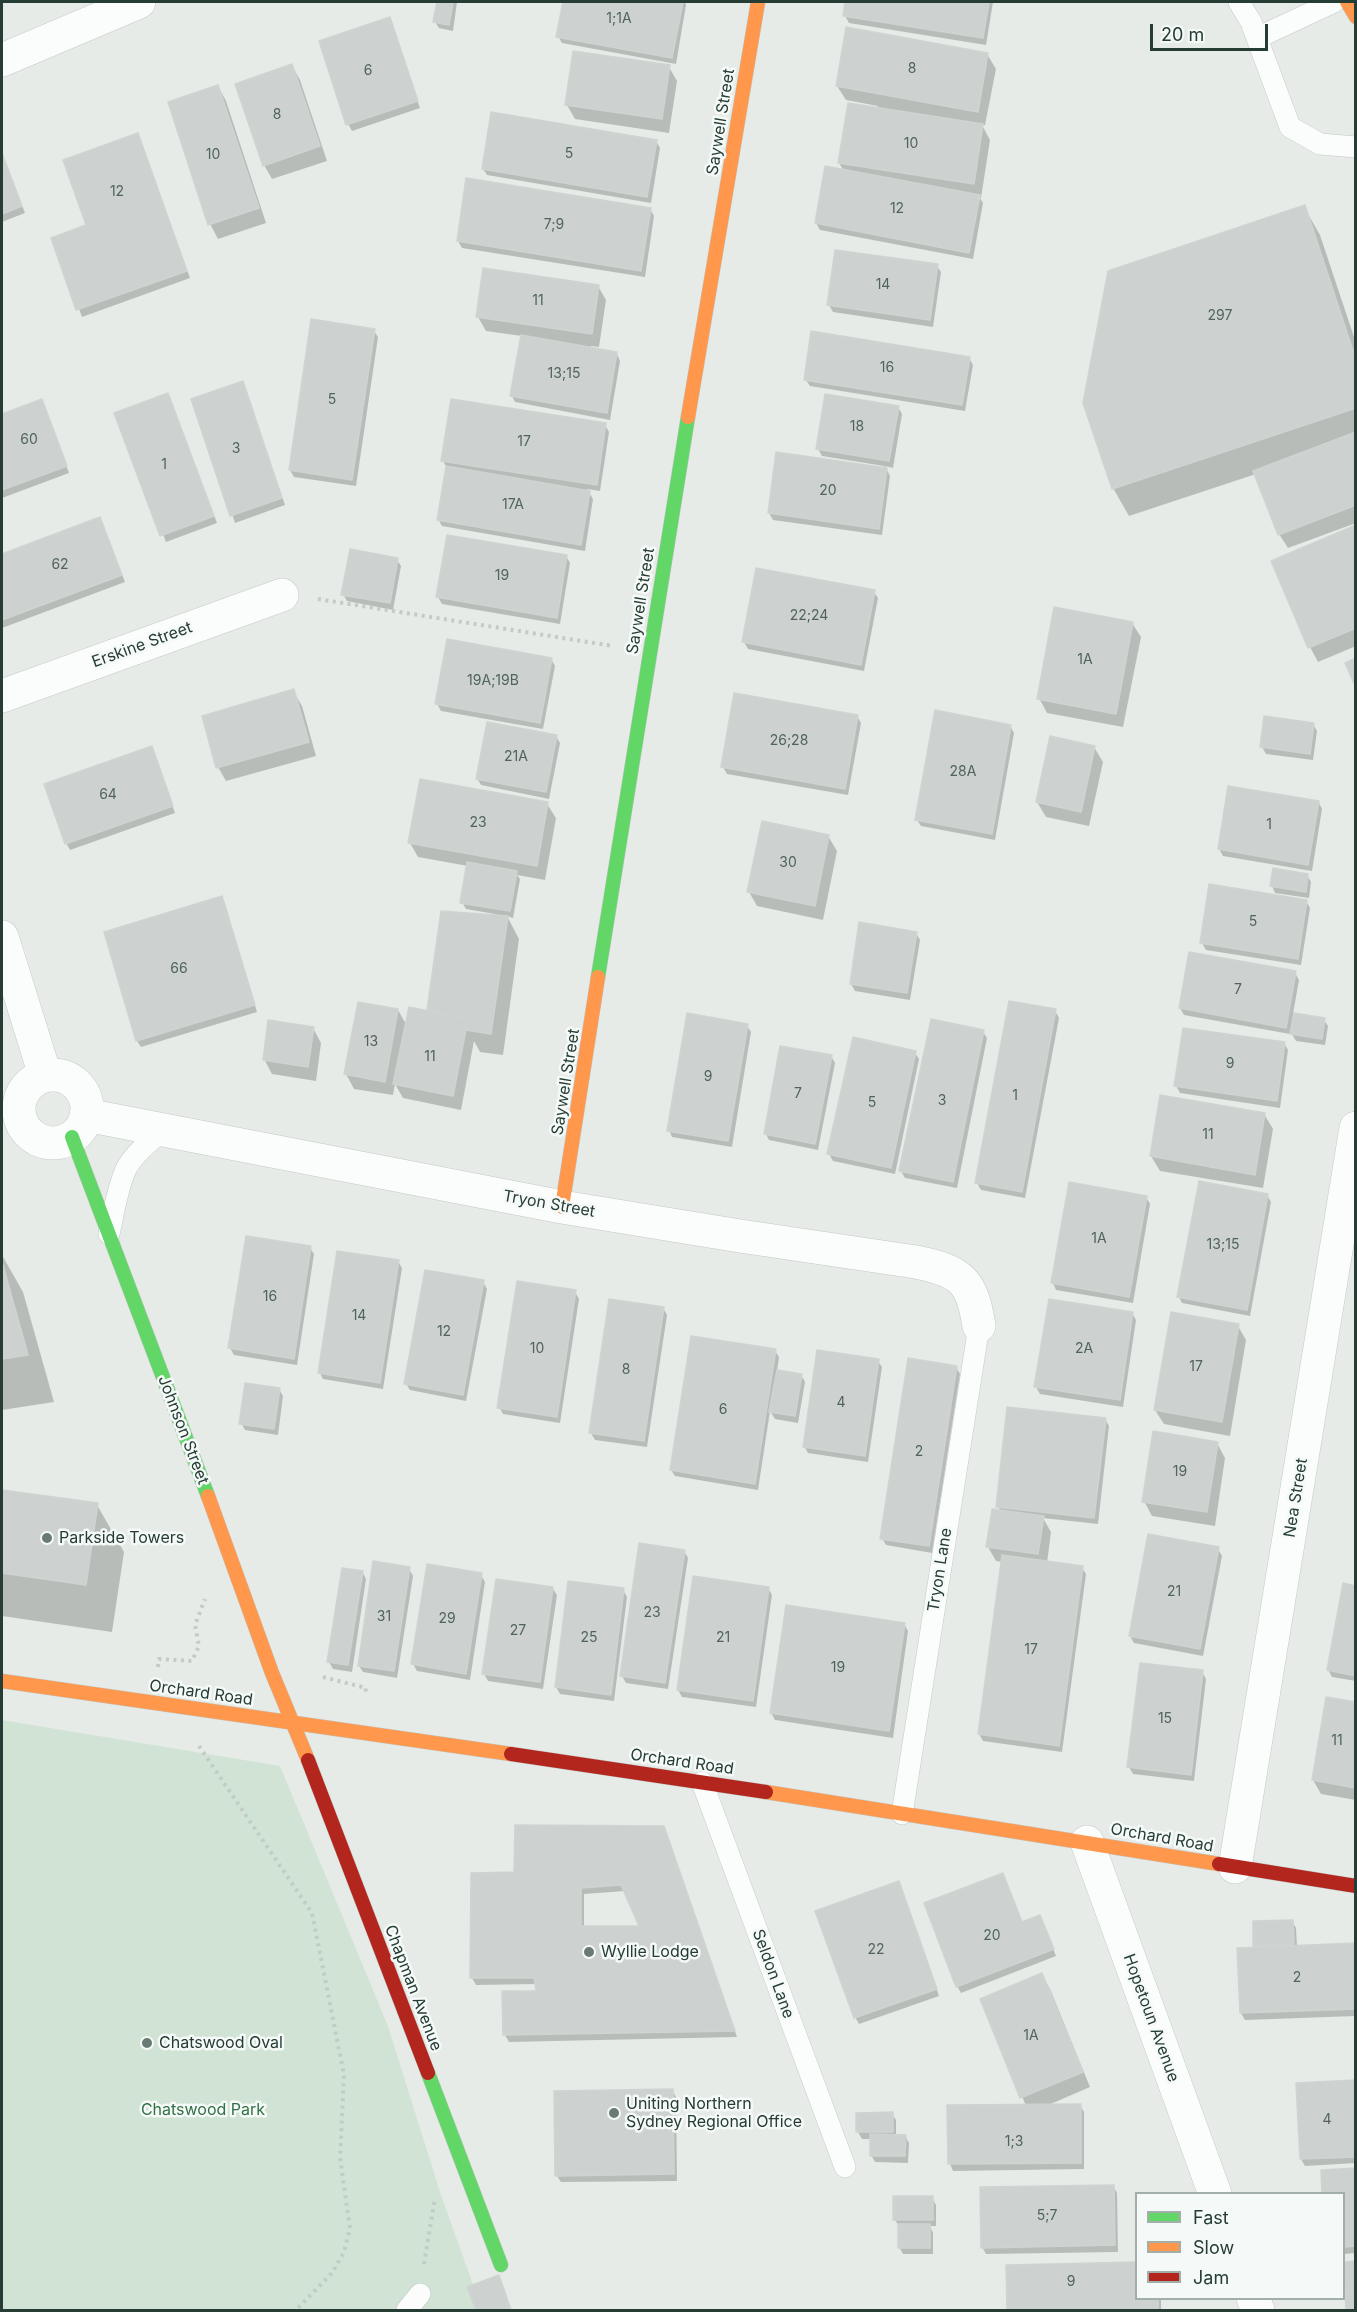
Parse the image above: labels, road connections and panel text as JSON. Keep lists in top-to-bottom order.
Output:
{
  "streets": {
    "street": [
      "Saywell Street",
      "Erskine Street",
      "Tryon Street",
      "Johnson Street",
      "Nea Street",
      "Orchard Road",
      "Chapman Avenue",
      "Hopetoun Avenue"
    ],
    "lane": ["Tryon Lane", "Seldon Lane"]
  },
  "crossings": [
    ["Saywell Street", "Tryon Street"],
    ["Tryon Street", "Johnson Street"],
    ["Tryon Street", "Tryon Lane"],
    ["Johnson Street", "Orchard Road"],
    ["Johnson Street", "Chapman Avenue"],
    ["Nea Street", "Orchard Road"],
    ["Tryon Lane", "Orchard Road"],
    ["Orchard Road", "Seldon Lane"],
    ["Orchard Road", "Chapman Avenue"],
    ["Orchard Road", "Hopetoun Avenue"]
  ],
  "parks": ["Chatswood Park"],
  "places": [
    "Parkside Towers",
    "Wyllie Lodge",
    "Chatswood Oval",
    "Uniting Northern Sydney Regional Office"
  ],
  "house_numbers": [
    "1;1A",
    "8",
    "6",
    "8",
    "10",
    "5",
    "10",
    "12",
    "12",
    "7;9",
    "14",
    "11",
    "297",
    "16",
    "13;15",
    "5",
    "18",
    "60",
    "17",
    "3",
    "1",
    "20",
    "17A",
    "62",
    "19",
    "22;24",
    "1A",
    "19A;19B",
    "26;28",
    "21A",
    "28A",
    "64",
    "23",
    "1",
    "30",
    "5",
    "66",
    "7",
    "13",
    "11",
    "9",
    "9",
    "7",
    "1",
    "3",
    "5",
    "11",
    "1A",
    "13;15",
    "16",
    "14",
    "12",
    "10",
    "2A",
    "17",
    "8",
    "4",
    "6",
    "2",
    "19",
    "21",
    "23",
    "31",
    "29",
    "27",
    "25",
    "21",
    "17",
    "19",
    "15",
    "11",
    "20",
    "22",
    "2",
    "1A",
    "4",
    "1;3",
    "5;7",
    "9"
  ],
  "legend": ["Fast", "Slow", "Jam"],
  "scale_bar": "20 m"
}
